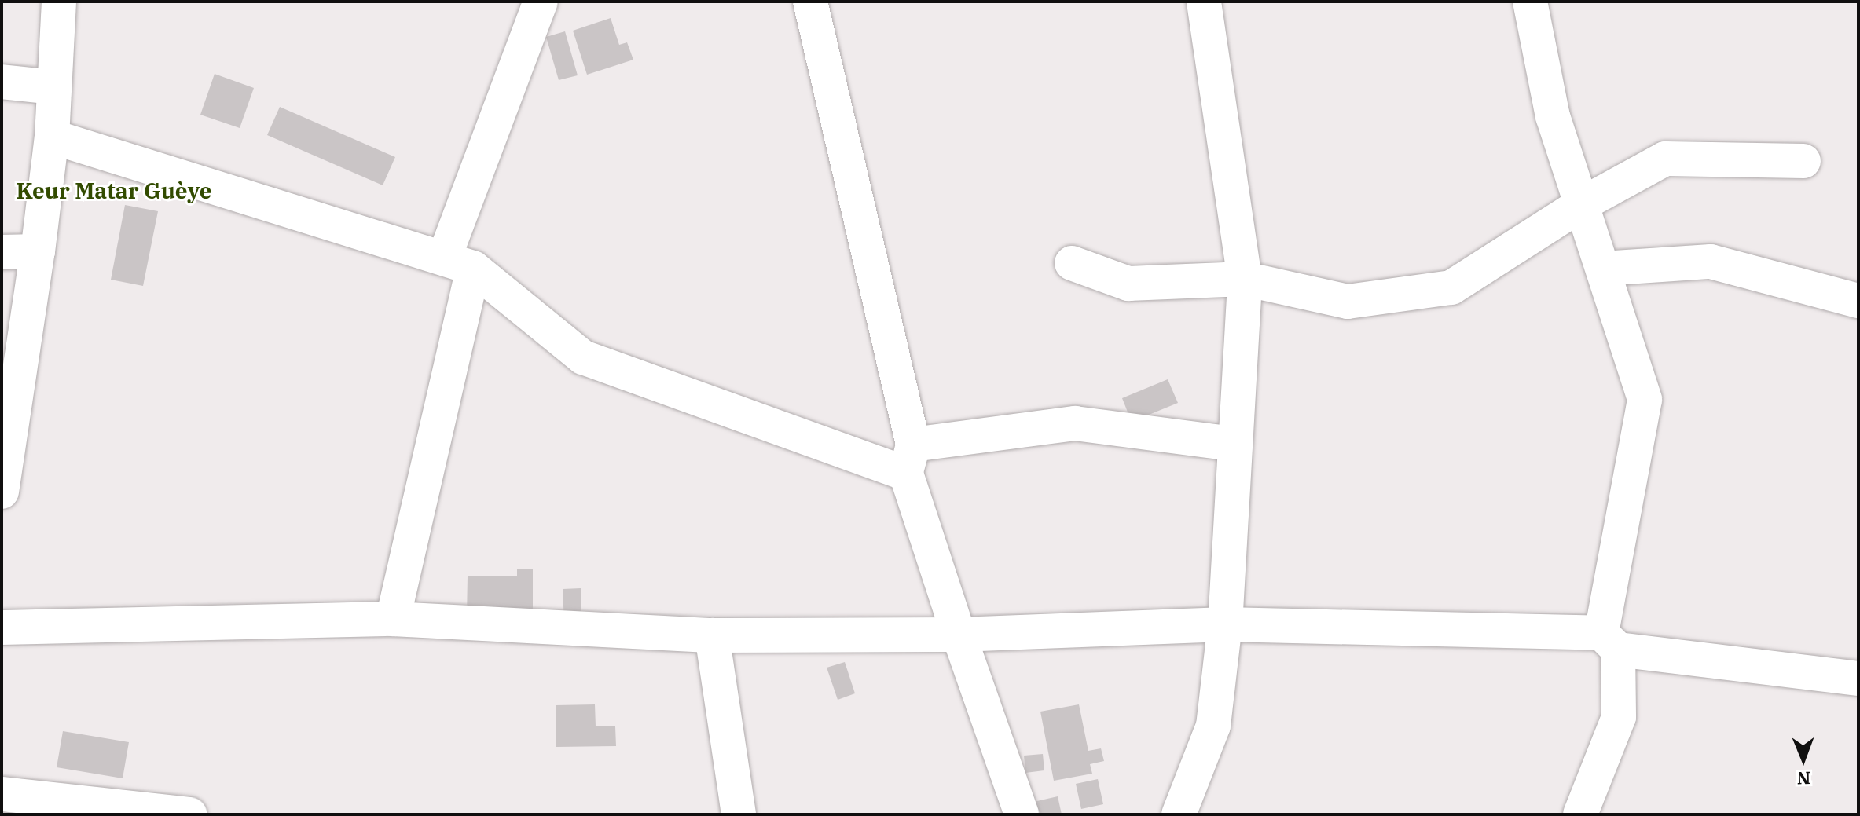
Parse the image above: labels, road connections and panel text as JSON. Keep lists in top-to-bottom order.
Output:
{
  "districts": ["Keur Matar Guèye"],
  "north": "bottom"
}
